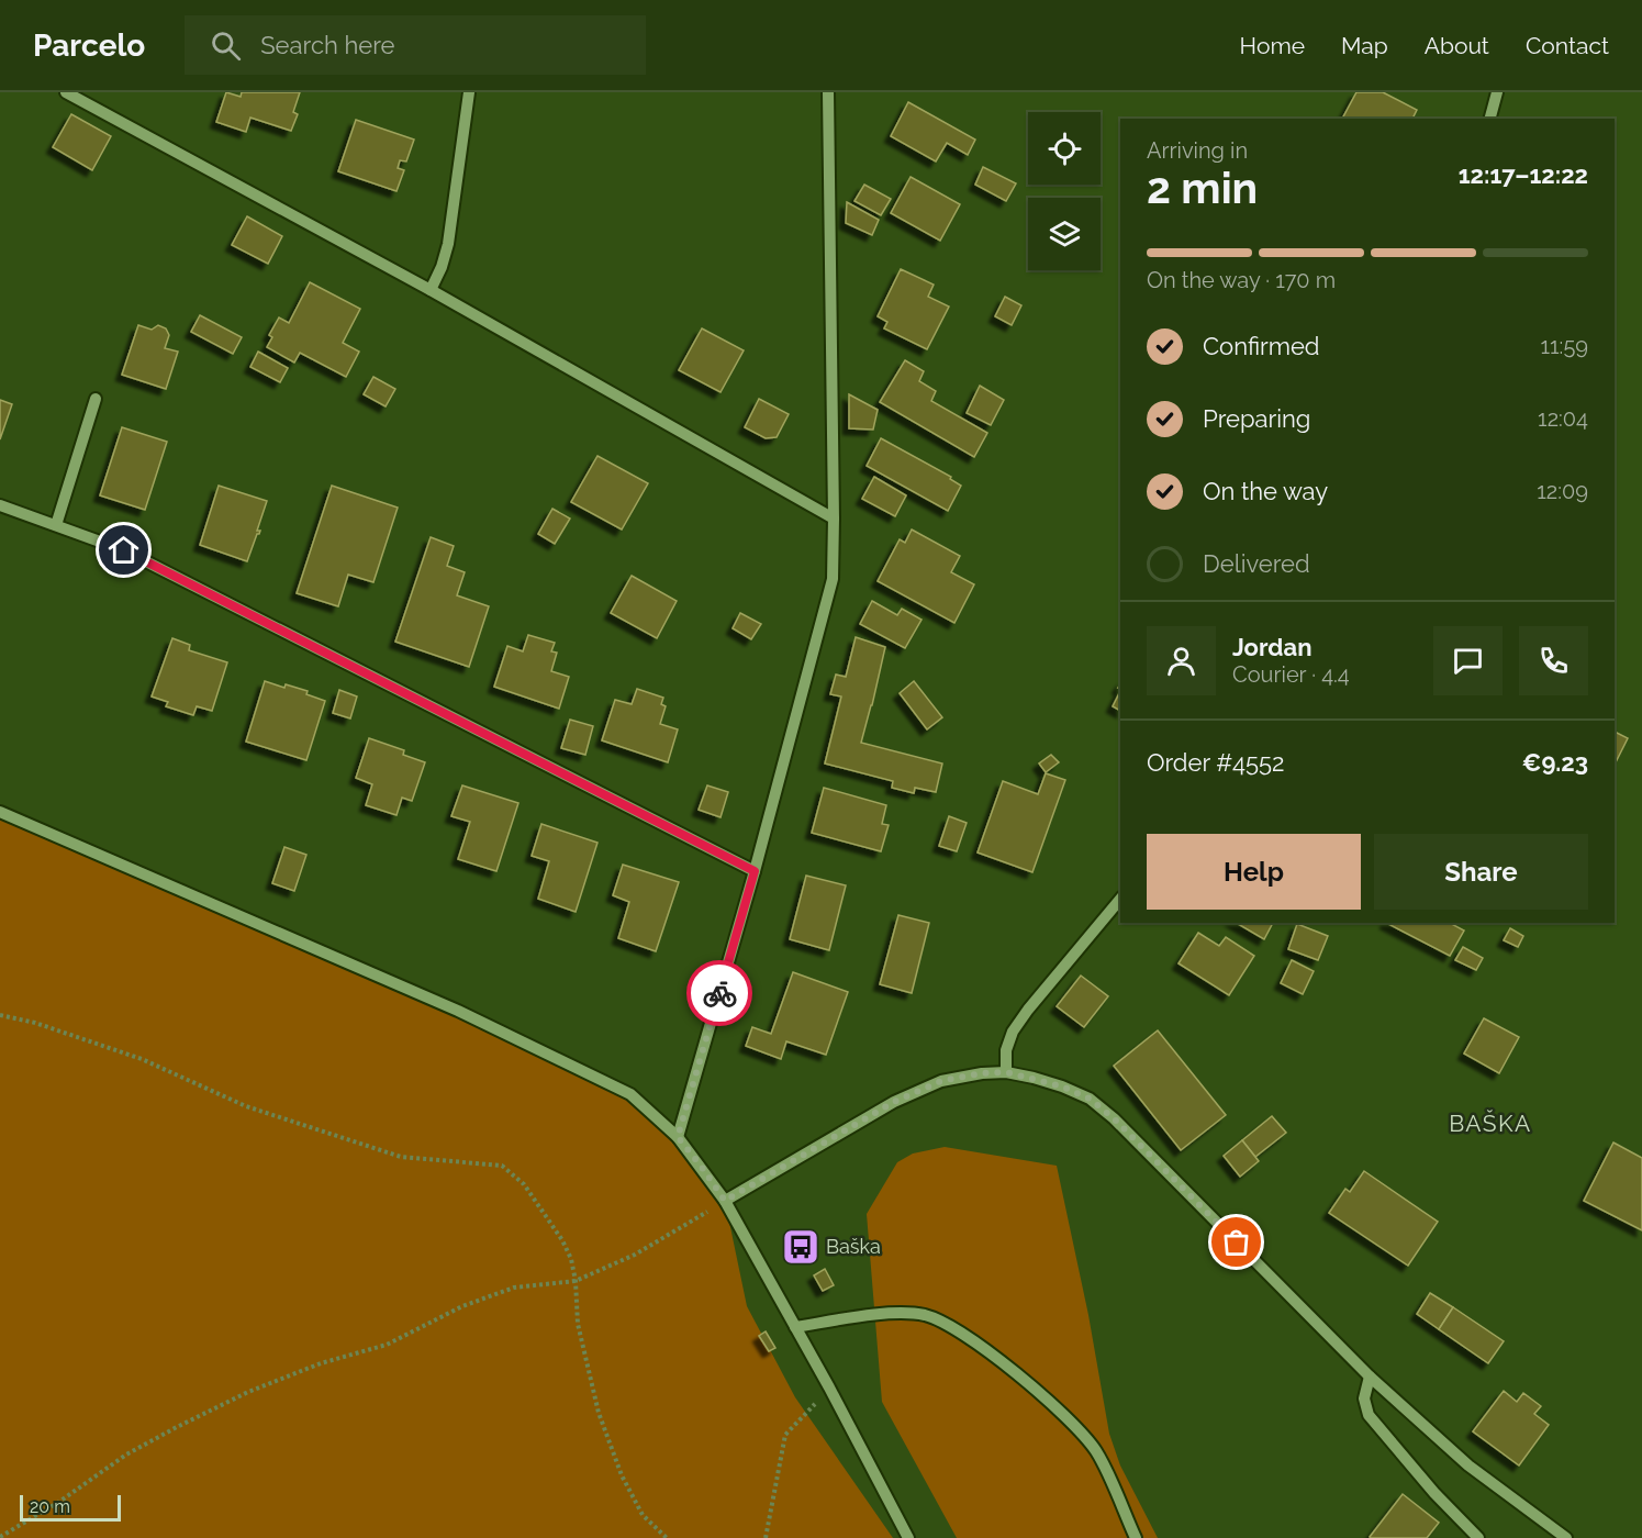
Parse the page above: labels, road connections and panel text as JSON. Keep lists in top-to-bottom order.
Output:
{
  "districts": ["BAŠKA"],
  "places": {
    "bus stop": ["Baška"]
  },
  "scale_bar": "20 m",
  "page": {
    "header": "Parcelo",
    "search": "Search here",
    "nav": [
      "Home",
      "Map",
      "About",
      "Contact"
    ],
    "heading": ["2 min", "Arriving in", "12:17–12:22"],
    "panel": [
      "Jordan",
      "Courier · 4.4",
      "Order #4552",
      "€9.23"
    ],
    "bar": "On the way · 170 m",
    "list": [
      ["Confirmed", "11:59"],
      ["Preparing", "12:04"],
      ["On the way", "12:09"],
      "Delivered"
    ],
    "buttons": ["Help", "Share"],
    "scale": "20 m"
  }
}
